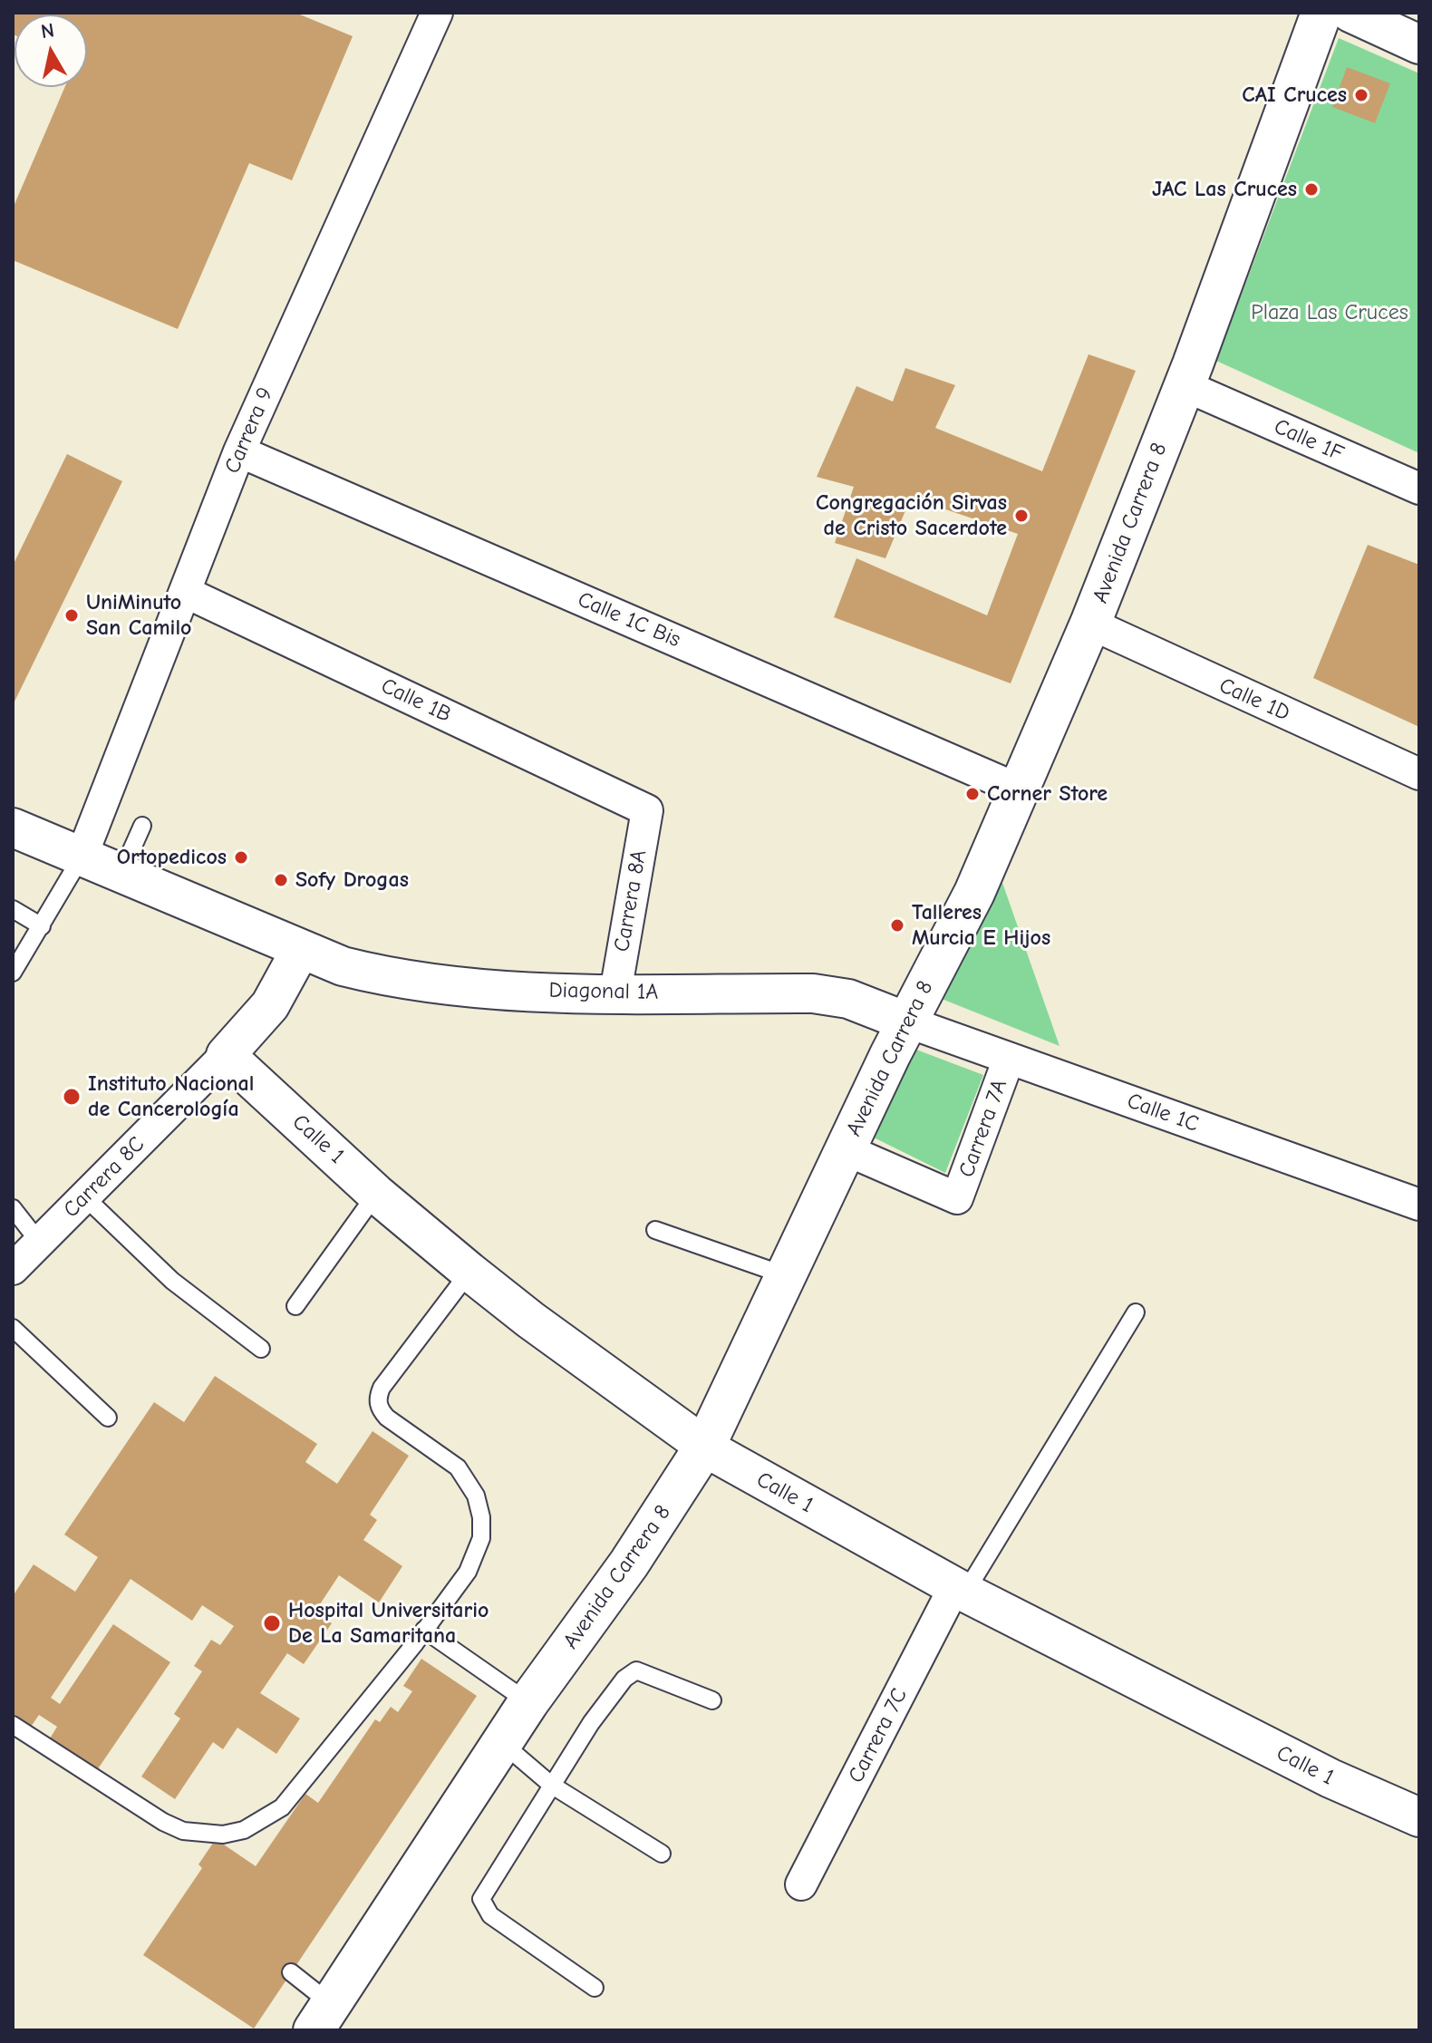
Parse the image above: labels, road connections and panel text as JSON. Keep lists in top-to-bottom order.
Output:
{
  "streets": {
    "main road": ["Avenida Carrera 8"],
    "street": [
      "Carrera 9",
      "Calle 1F",
      "Calle 1C Bis",
      "Calle 1D",
      "Calle 1B",
      "Carrera 8A",
      "Diagonal 1A",
      "Calle 1C",
      "Carrera 7A",
      "Calle 1",
      "Carrera 8C",
      "Carrera 7C"
    ]
  },
  "crossings": [
    ["Carrera 9", "Calle 1C Bis"],
    ["Carrera 9", "Calle 1B"],
    ["Calle 1F", "Avenida Carrera 8"],
    ["Avenida Carrera 8", "Calle 1C Bis"],
    ["Avenida Carrera 8", "Calle 1D"],
    ["Avenida Carrera 8", "Diagonal 1A"],
    ["Avenida Carrera 8", "Calle 1C"],
    ["Avenida Carrera 8", "Carrera 7A"],
    ["Avenida Carrera 8", "Calle 1"],
    ["Calle 1B", "Carrera 8A"],
    ["Carrera 8A", "Diagonal 1A"],
    ["Diagonal 1A", "Calle 1C"],
    ["Diagonal 1A", "Carrera 8C"],
    ["Calle 1C", "Carrera 7A"],
    ["Calle 1", "Carrera 8C"],
    ["Calle 1", "Carrera 7C"]
  ],
  "parks": ["Plaza Las Cruces"],
  "places": [
    "CAI Cruces",
    "JAC Las Cruces",
    "Congregación Sirvas de Cristo Sacerdote",
    "UniMinuto San Camilo",
    "Corner Store",
    "Ortopedicos",
    "Sofy Drogas",
    "Talleres Murcia E Hijos",
    "Instituto Nacional de Cancerología",
    "Hospital Universitario De La Samaritana"
  ],
  "north": "top"
}
